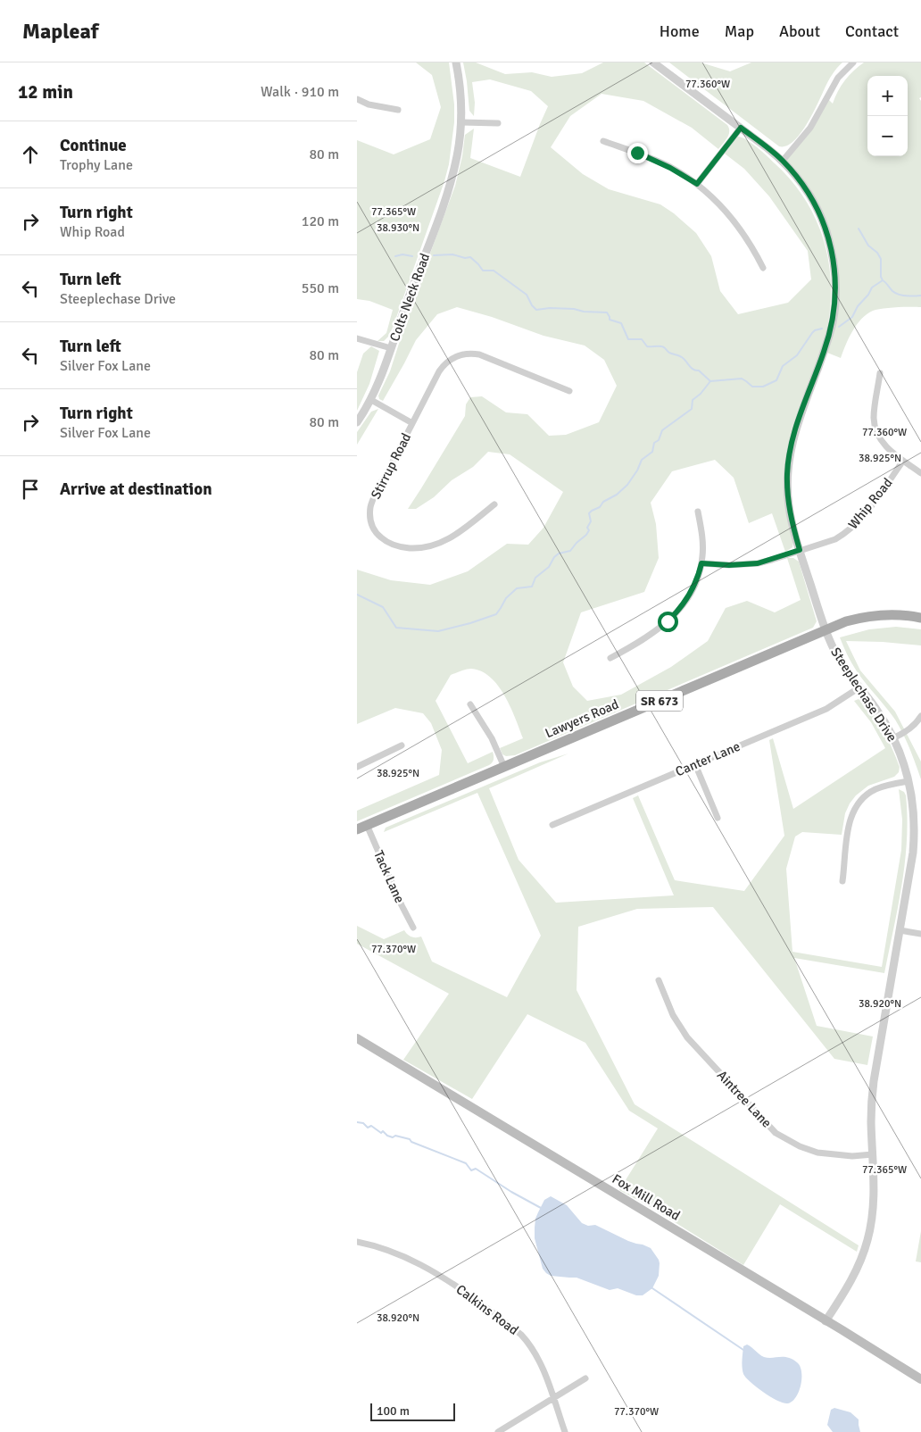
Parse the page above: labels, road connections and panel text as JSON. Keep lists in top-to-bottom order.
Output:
{
  "streets": {
    "main road": ["SR 673", "Lawyers Road", "Fox Mill Road"],
    "street": [
      "Colts Neck Road",
      "Stirrup Road",
      "Whip Road",
      "Steeplechase Drive",
      "Canter Lane",
      "Tack Lane",
      "Aintree Lane",
      "Calkins Road"
    ]
  },
  "crossings": [
    ["Colts Neck Road", "Stirrup Road"],
    ["Whip Road", "Steeplechase Drive"],
    ["Steeplechase Drive", "Lawyers Road"],
    ["Steeplechase Drive", "Canter Lane"],
    ["Steeplechase Drive", "Aintree Lane"],
    ["Steeplechase Drive", "Fox Mill Road"],
    ["Lawyers Road", "Tack Lane"]
  ],
  "scale_bar": "100 m",
  "page": {
    "header": "Mapleaf",
    "nav": [
      "Home",
      "Map",
      "About",
      "Contact"
    ],
    "heading": ["12 min", "Walk · 910 m"],
    "map_buttons": ["+", "−"],
    "list": [
      ["Continue", "Trophy Lane", "80 m"],
      ["Turn right", "Whip Road", "120 m"],
      ["Turn left", "Steeplechase Drive", "550 m"],
      ["Turn left", "Silver Fox Lane", "80 m"],
      ["Turn right", "Silver Fox Lane", "80 m"],
      "Arrive at destination"
    ],
    "scale": "100 m"
  },
  "coordinates": [
    "77.360°W",
    "77.365°W",
    "38.930°N",
    "38.925°N",
    "77.370°W",
    "38.920°N"
  ]
}
